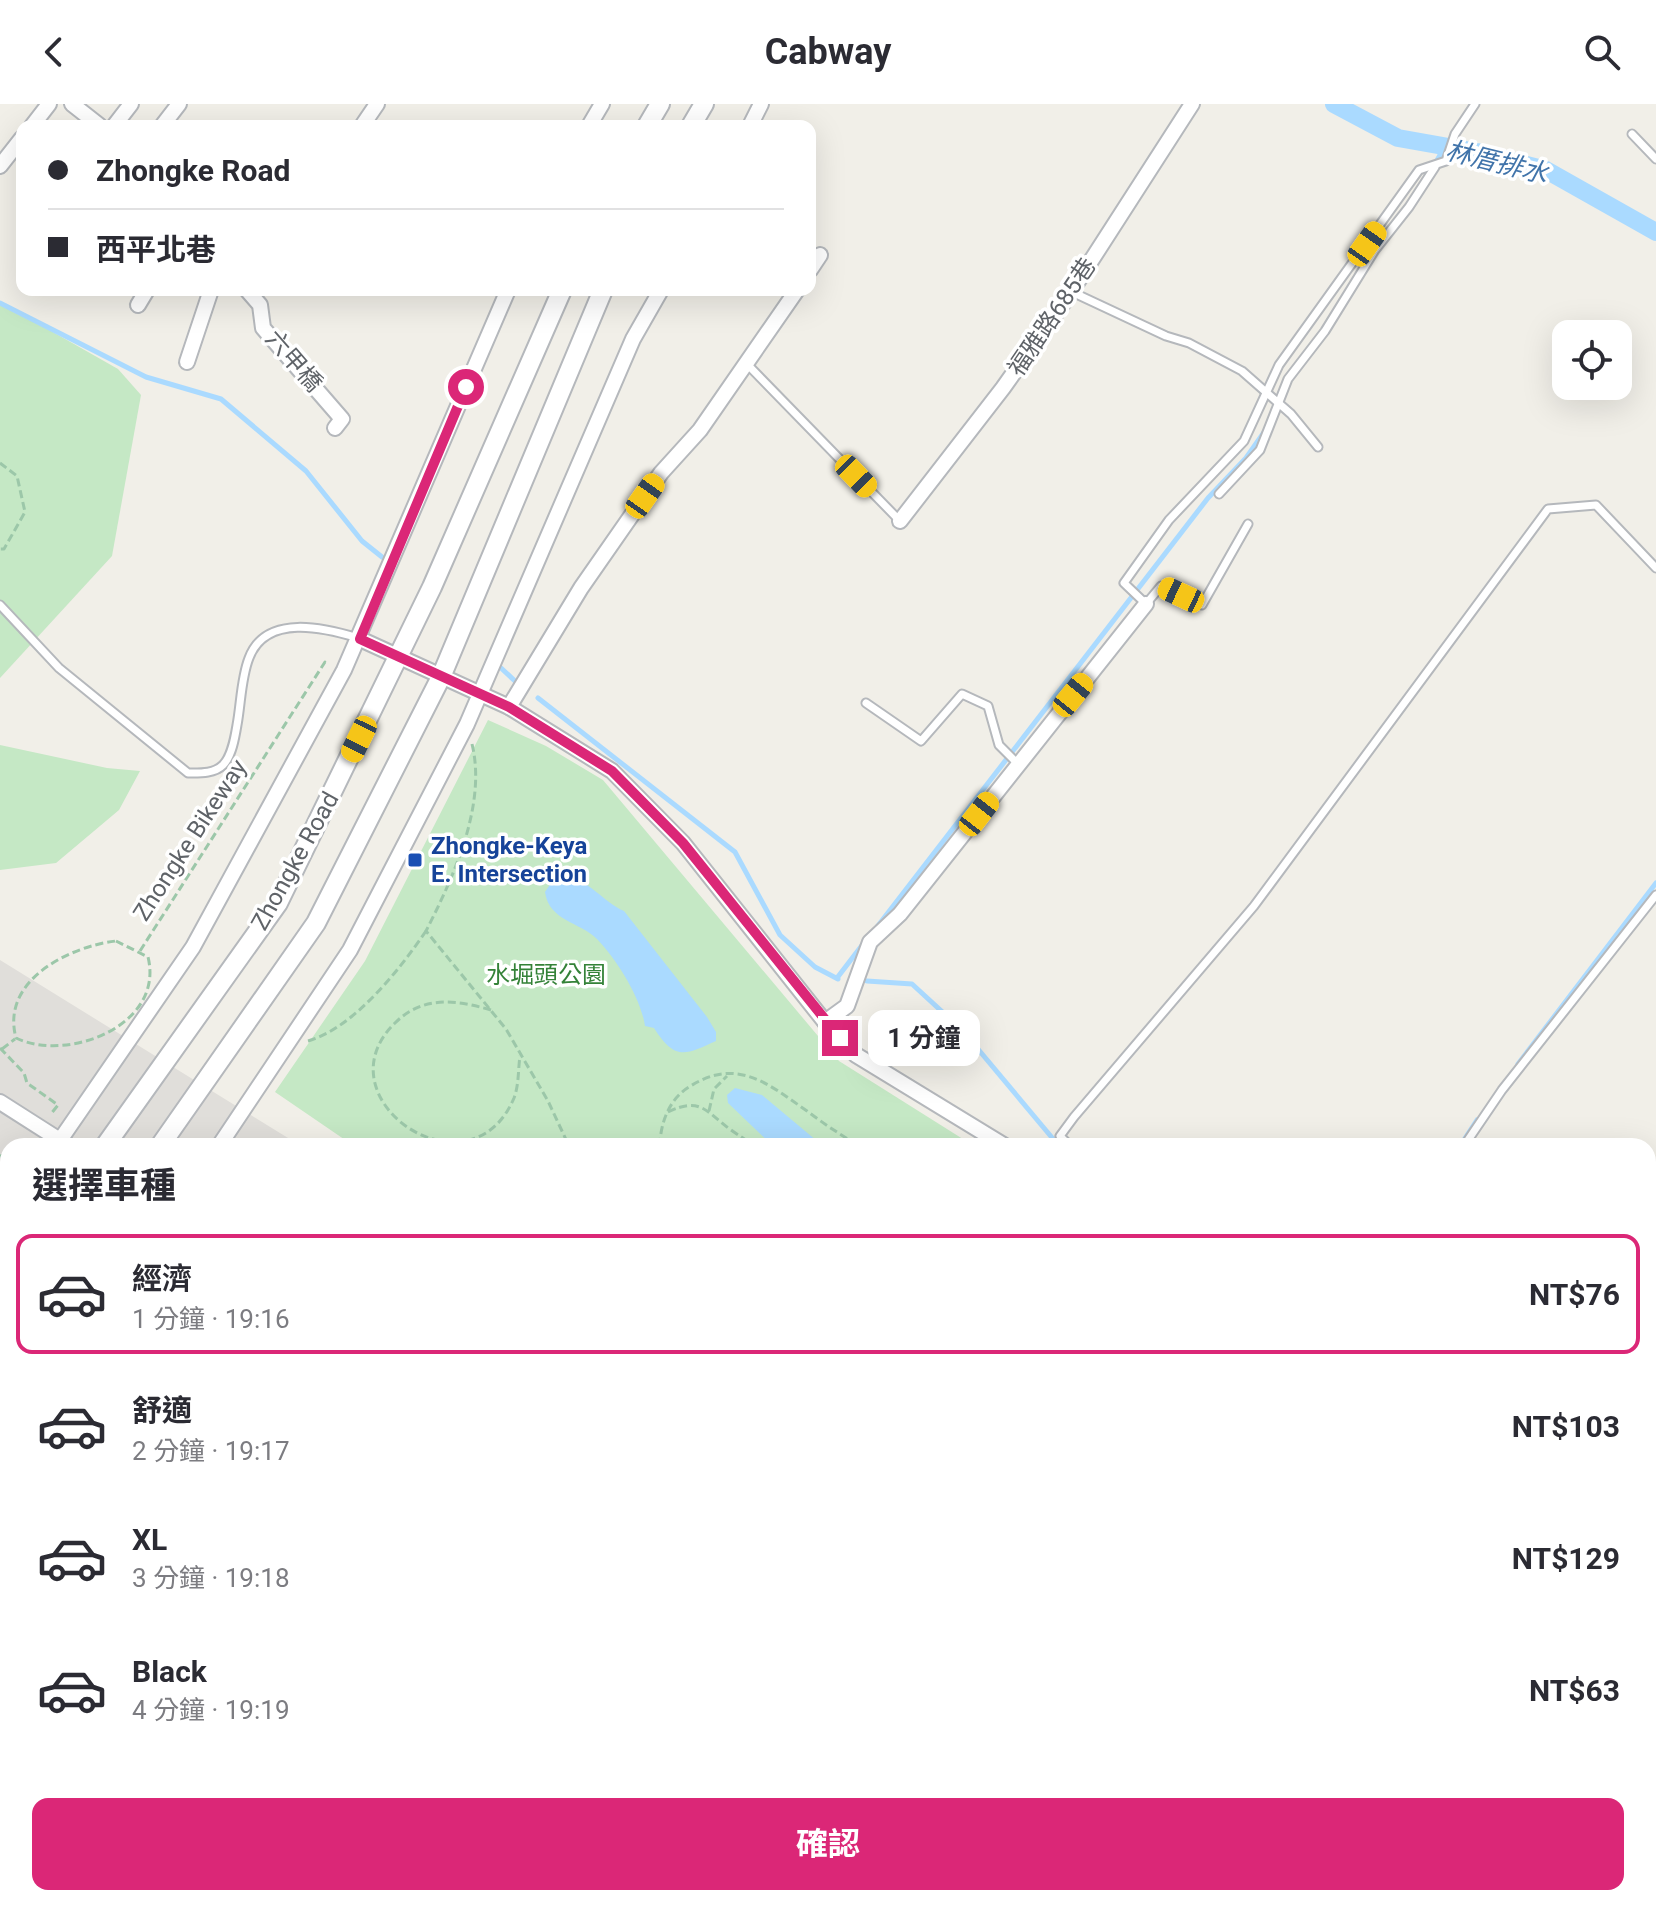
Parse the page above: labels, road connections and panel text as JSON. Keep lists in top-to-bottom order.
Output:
{
  "streets": {
    "street": ["福雅路685巷", "六甲橋", "Zhongke Road"],
    "path": ["Zhongke Bikeway"]
  },
  "water": ["林厝排水"],
  "parks": ["水堀頭公園"],
  "places": {
    "transit": ["Zhongke-Keya E. Intersection"]
  },
  "page": {
    "header": "Cabway",
    "banner": ["Zhongke Road", "西平北巷"],
    "bubble": "1 分鐘",
    "heading": "選擇車種",
    "list": [
      {
        "name": "經濟",
        "note": "1 分鐘 · 19:16",
        "value": "NT$76"
      },
      {
        "name": "舒適",
        "note": "2 分鐘 · 19:17",
        "value": "NT$103"
      },
      {
        "name": "XL",
        "note": "3 分鐘 · 19:18",
        "value": "NT$129"
      },
      {
        "name": "Black",
        "note": "4 分鐘 · 19:19",
        "value": "NT$63"
      }
    ],
    "buttons": "確認"
  }
}
